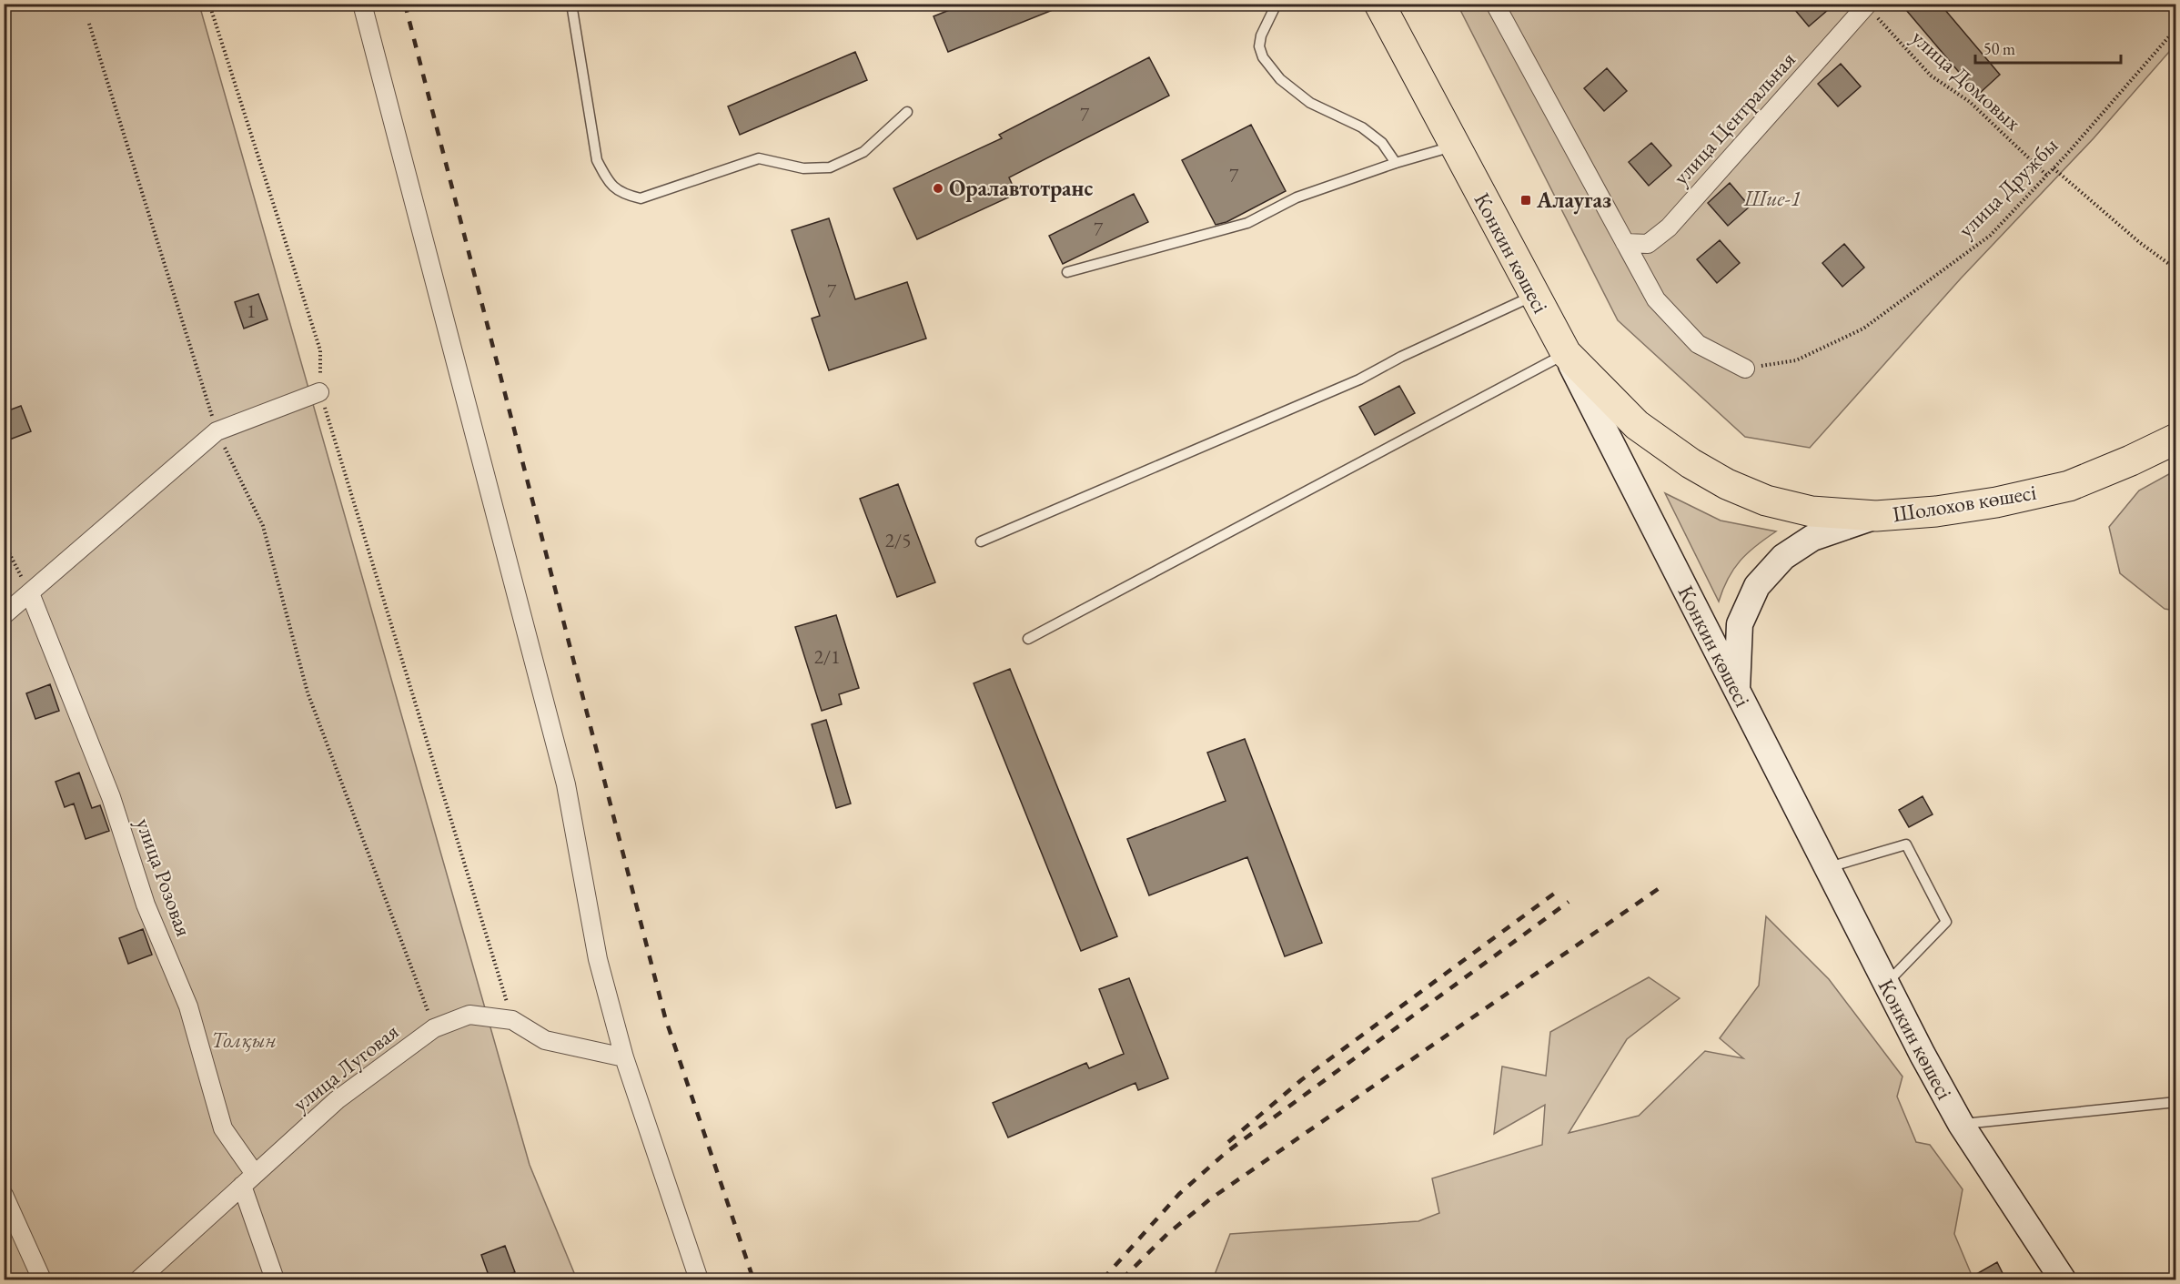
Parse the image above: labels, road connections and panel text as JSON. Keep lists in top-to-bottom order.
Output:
{
  "streets": {
    "highway": ["Конкин көшесі", "Шолохов көшесі"],
    "street": ["улица Центральная", "улица Розовая", "улица Луговая"],
    "path": ["улица Домовых", "улица Дружбы"]
  },
  "crossings": [
    ["улица Домовых", "улица Центральная"],
    ["улица Домовых", "улица Дружбы"],
    ["Конкин көшесі", "Шолохов көшесі"],
    ["улица Розовая", "улица Луговая"]
  ],
  "parks": ["Шие-1", "Толқын"],
  "places": {
    "other": ["Оралавтотранс"],
    "transit": ["Алаугаз"]
  },
  "house_numbers": [
    "7",
    "7",
    "7",
    "7",
    "1",
    "2/5",
    "2/1"
  ],
  "scale_bar": "50 m"
}
